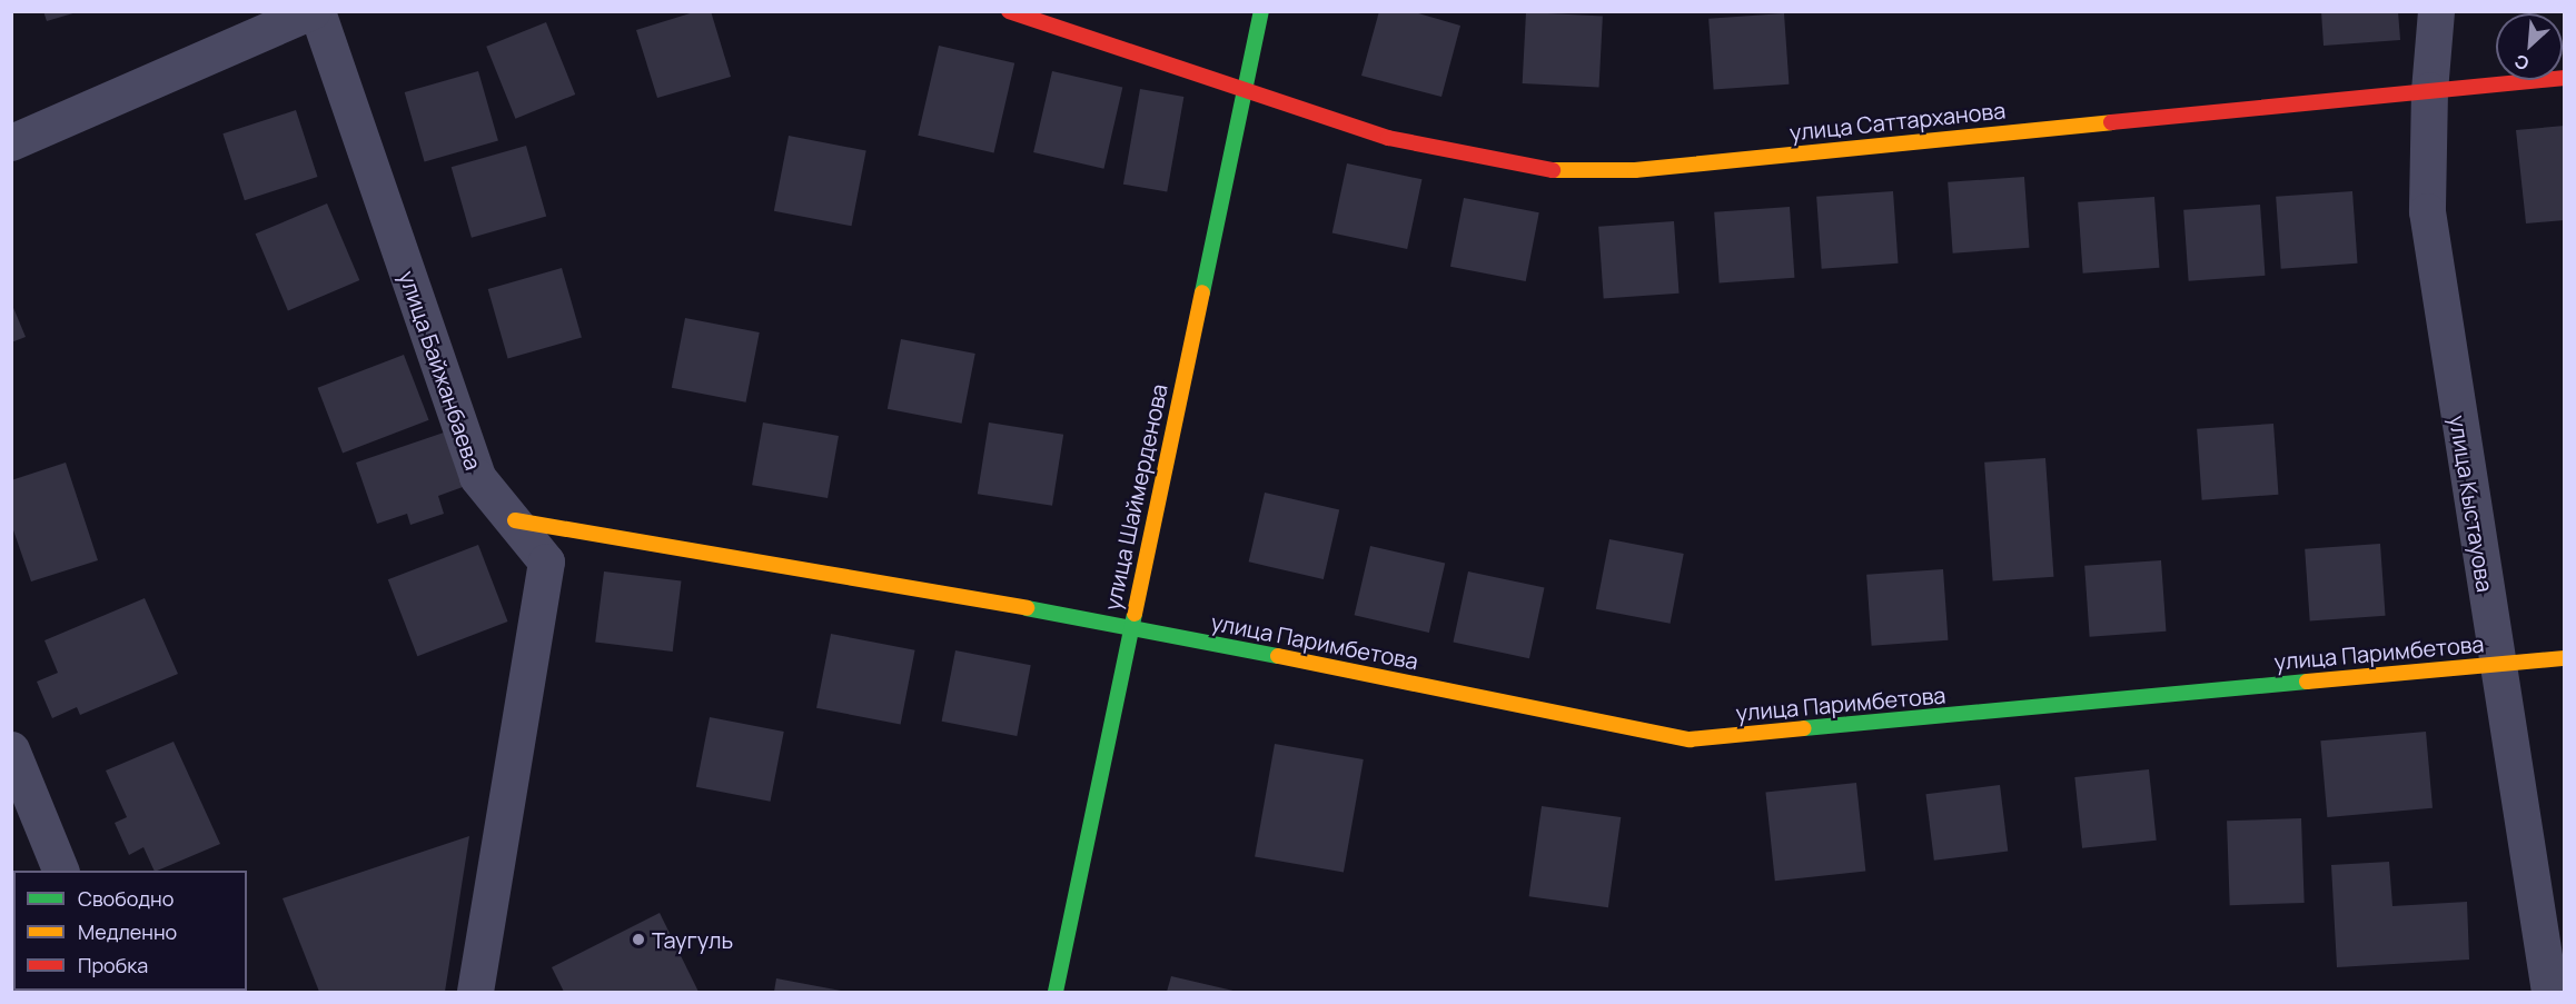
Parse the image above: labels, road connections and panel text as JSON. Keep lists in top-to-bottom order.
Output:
{
  "streets": {
    "street": [
      "улица Саттарханова",
      "улица Байжанбаева",
      "улица Шаймерденова",
      "улица Кыстауова",
      "улица Паримбетова"
    ]
  },
  "crossings": [
    ["улица Саттарханова", "улица Шаймерденова"],
    ["улица Саттарханова", "улица Кыстауова"],
    ["улица Байжанбаева", "улица Паримбетова"],
    ["улица Шаймерденова", "улица Паримбетова"],
    ["улица Кыстауова", "улица Паримбетова"]
  ],
  "places": ["Таугуль"],
  "legend": ["Свободно", "Медленно", "Пробка"],
  "north": "bottom left"
}
